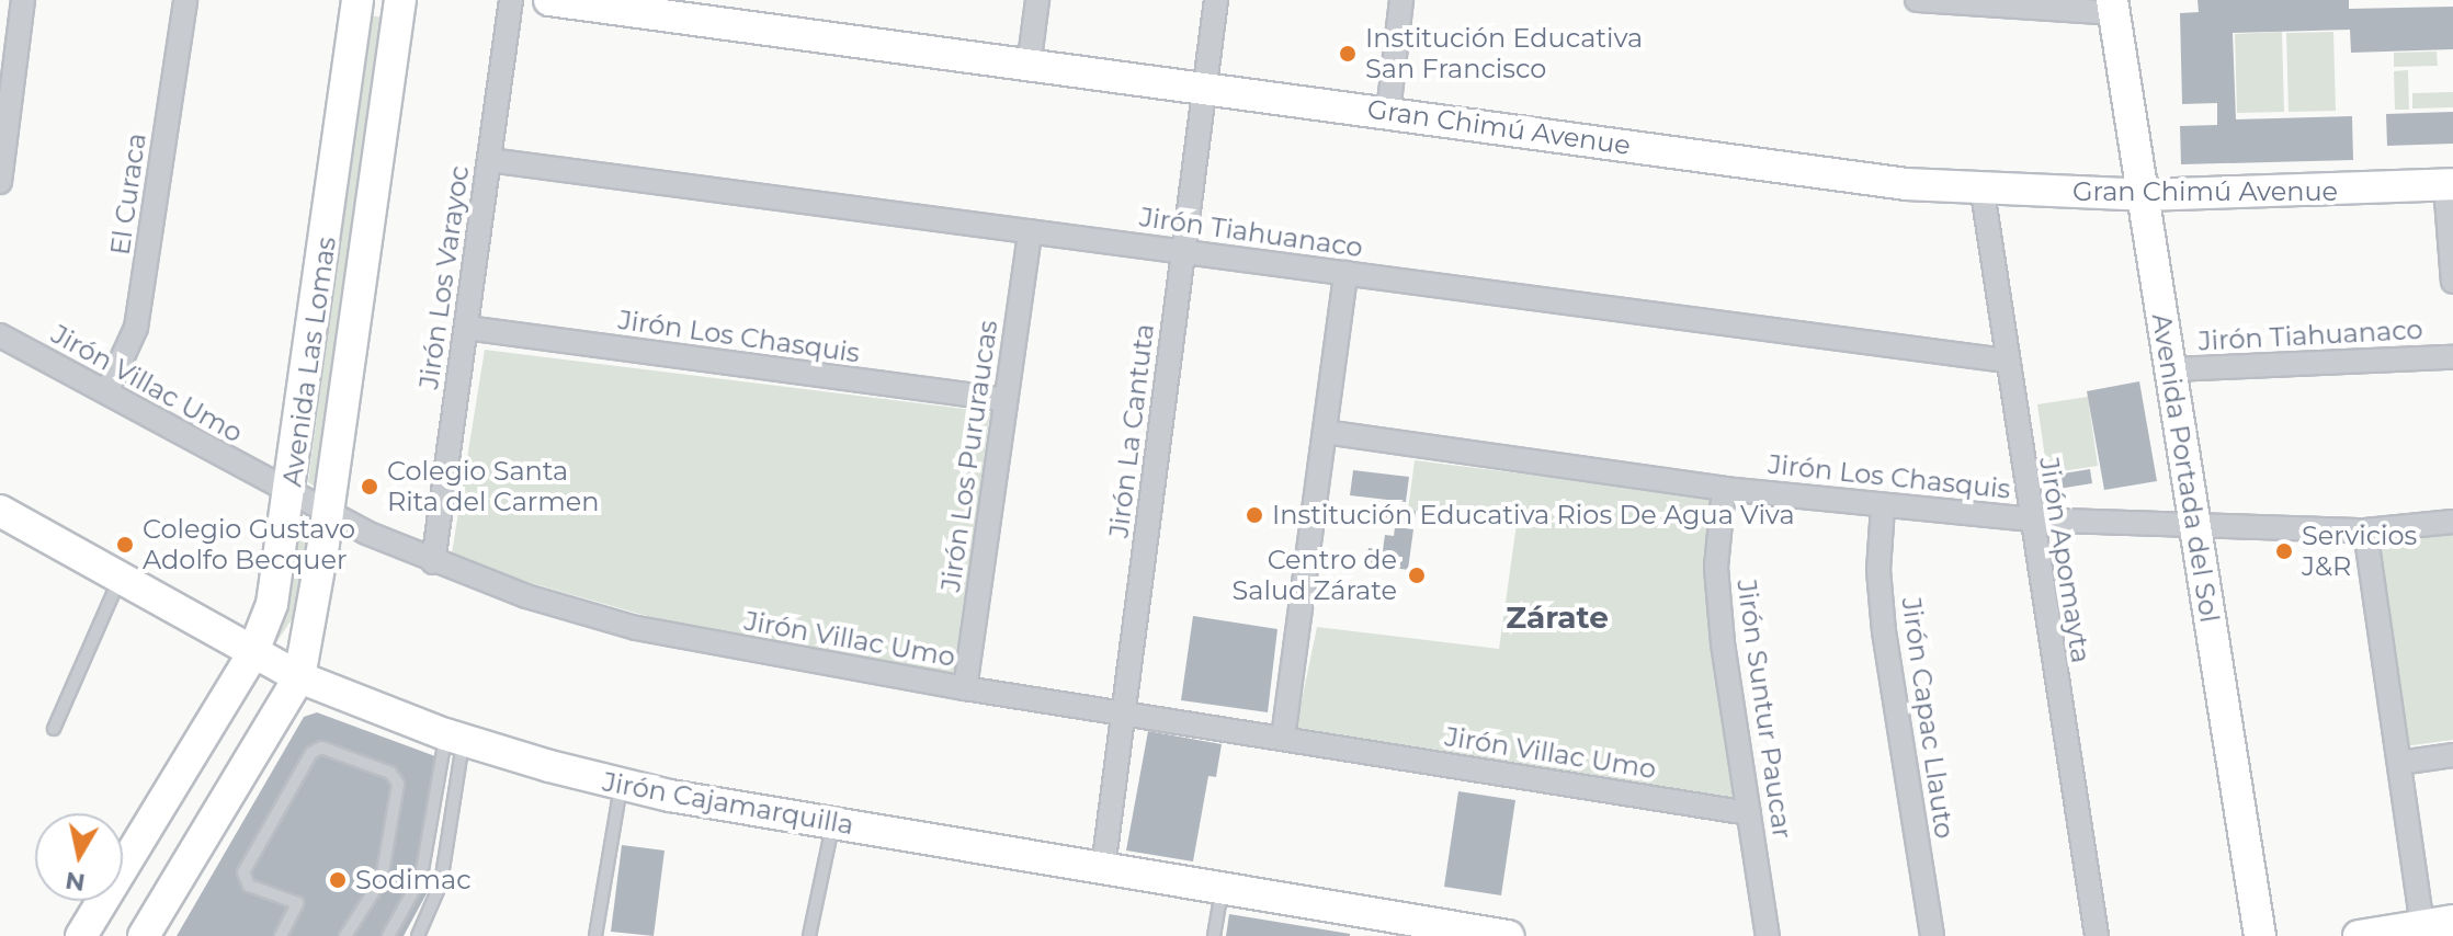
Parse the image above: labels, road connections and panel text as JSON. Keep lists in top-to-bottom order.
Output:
{
  "streets": {
    "street": [
      "Gran Chimú Avenue",
      "El Curaca",
      "Jirón Tiahuanaco",
      "Jirón Los Varayoc",
      "Jirón Los Chasquis",
      "Avenida Las Lomas",
      "Jirón Villac Umo",
      "Jirón La Cantuta",
      "Jirón Los Pururaucas",
      "Avenida Portada del Sol",
      "Jirón Apomayta",
      "Jirón Suntur Paucar",
      "Jirón Capac Llauto",
      "Jirón Cajamarquilla"
    ]
  },
  "crossings": [
    ["Gran Chimú Avenue", "Jirón La Cantuta"],
    ["Gran Chimú Avenue", "Avenida Portada del Sol"],
    ["Gran Chimú Avenue", "Jirón Apomayta"],
    ["El Curaca", "Jirón Villac Umo"],
    ["Jirón Tiahuanaco", "Jirón Los Varayoc"],
    ["Jirón Tiahuanaco", "Jirón La Cantuta"],
    ["Jirón Tiahuanaco", "Jirón Los Pururaucas"],
    ["Jirón Tiahuanaco", "Avenida Portada del Sol"],
    ["Jirón Tiahuanaco", "Jirón Apomayta"],
    ["Jirón Los Varayoc", "Jirón Los Chasquis"],
    ["Jirón Los Varayoc", "Jirón Villac Umo"],
    ["Jirón Los Chasquis", "Jirón Los Pururaucas"],
    ["Jirón Los Chasquis", "Avenida Portada del Sol"],
    ["Jirón Los Chasquis", "Jirón Apomayta"],
    ["Jirón Los Chasquis", "Jirón Suntur Paucar"],
    ["Jirón Los Chasquis", "Jirón Capac Llauto"],
    ["Avenida Las Lomas", "Jirón Villac Umo"],
    ["Avenida Las Lomas", "Jirón Cajamarquilla"],
    ["Jirón Villac Umo", "Jirón La Cantuta"],
    ["Jirón Villac Umo", "Jirón Los Pururaucas"],
    ["Jirón Villac Umo", "Jirón Suntur Paucar"],
    ["Jirón La Cantuta", "Jirón Cajamarquilla"]
  ],
  "districts": ["Zárate"],
  "places": [
    "Institución Educativa San Francisco",
    "Colegio Santa Rita del Carmen",
    "Institución Educativa Rios De Agua Viva",
    "Colegio Gustavo Adolfo Becquer",
    "Servicios J&R",
    "Centro de Salud Zárate",
    "Sodimac"
  ],
  "north": "bottom"
}
